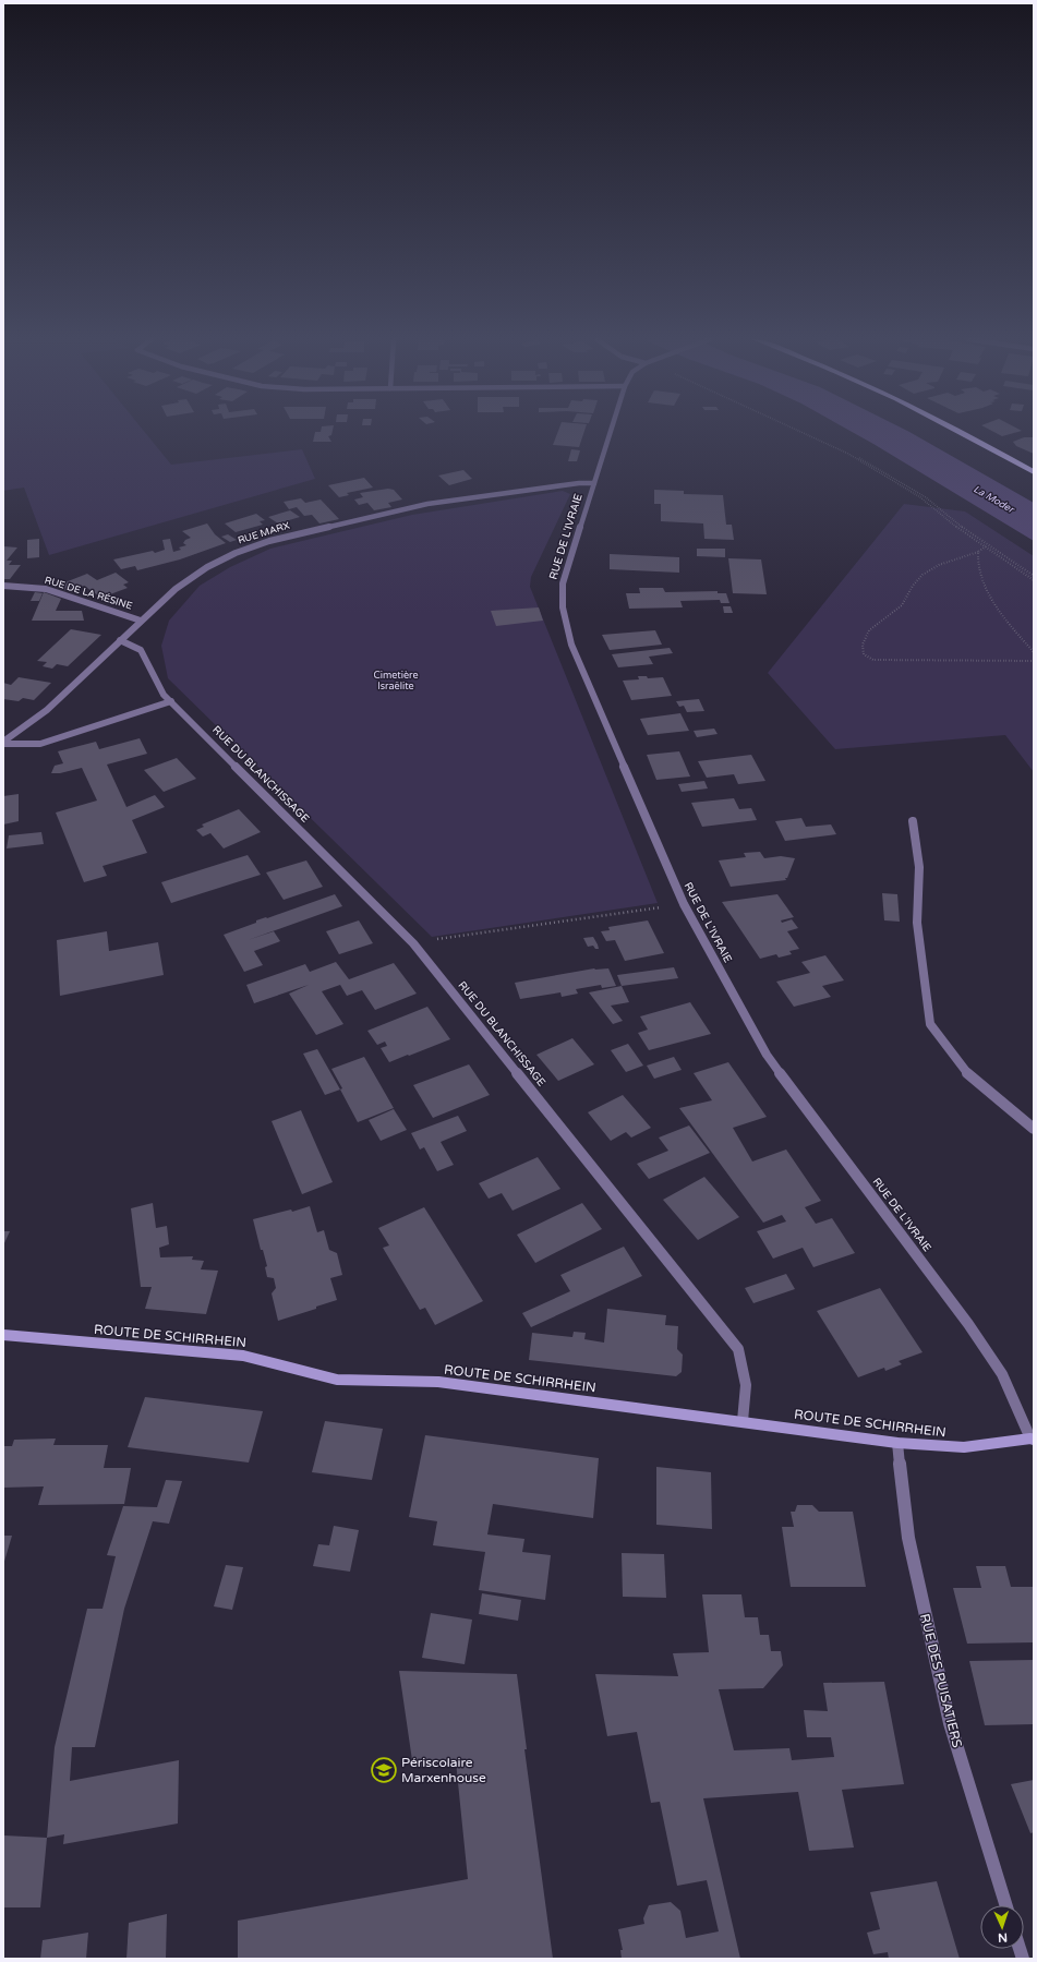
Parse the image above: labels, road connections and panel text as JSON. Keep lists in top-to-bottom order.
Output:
{
  "streets": {
    "street": [
      "RUE MARX",
      "RUE DE L'IVRAIE",
      "RUE DE LA RÉSINE",
      "RUE DU BLANCHISSAGE",
      "ROUTE DE SCHIRRHEIN",
      "RUE DES PUISATIERS"
    ]
  },
  "crossings": [
    ["RUE MARX", "RUE DE L'IVRAIE"],
    ["RUE MARX", "RUE DE LA RÉSINE"],
    ["RUE MARX", "RUE DU BLANCHISSAGE"],
    ["RUE DE L'IVRAIE", "ROUTE DE SCHIRRHEIN"],
    ["RUE DU BLANCHISSAGE", "ROUTE DE SCHIRRHEIN"],
    ["ROUTE DE SCHIRRHEIN", "RUE DES PUISATIERS"]
  ],
  "water": ["La Moder"],
  "parks": ["Cimetière Israëlite"],
  "places": {
    "school or university": ["Périscolaire Marxenhouse"]
  },
  "north": "bottom"
}
